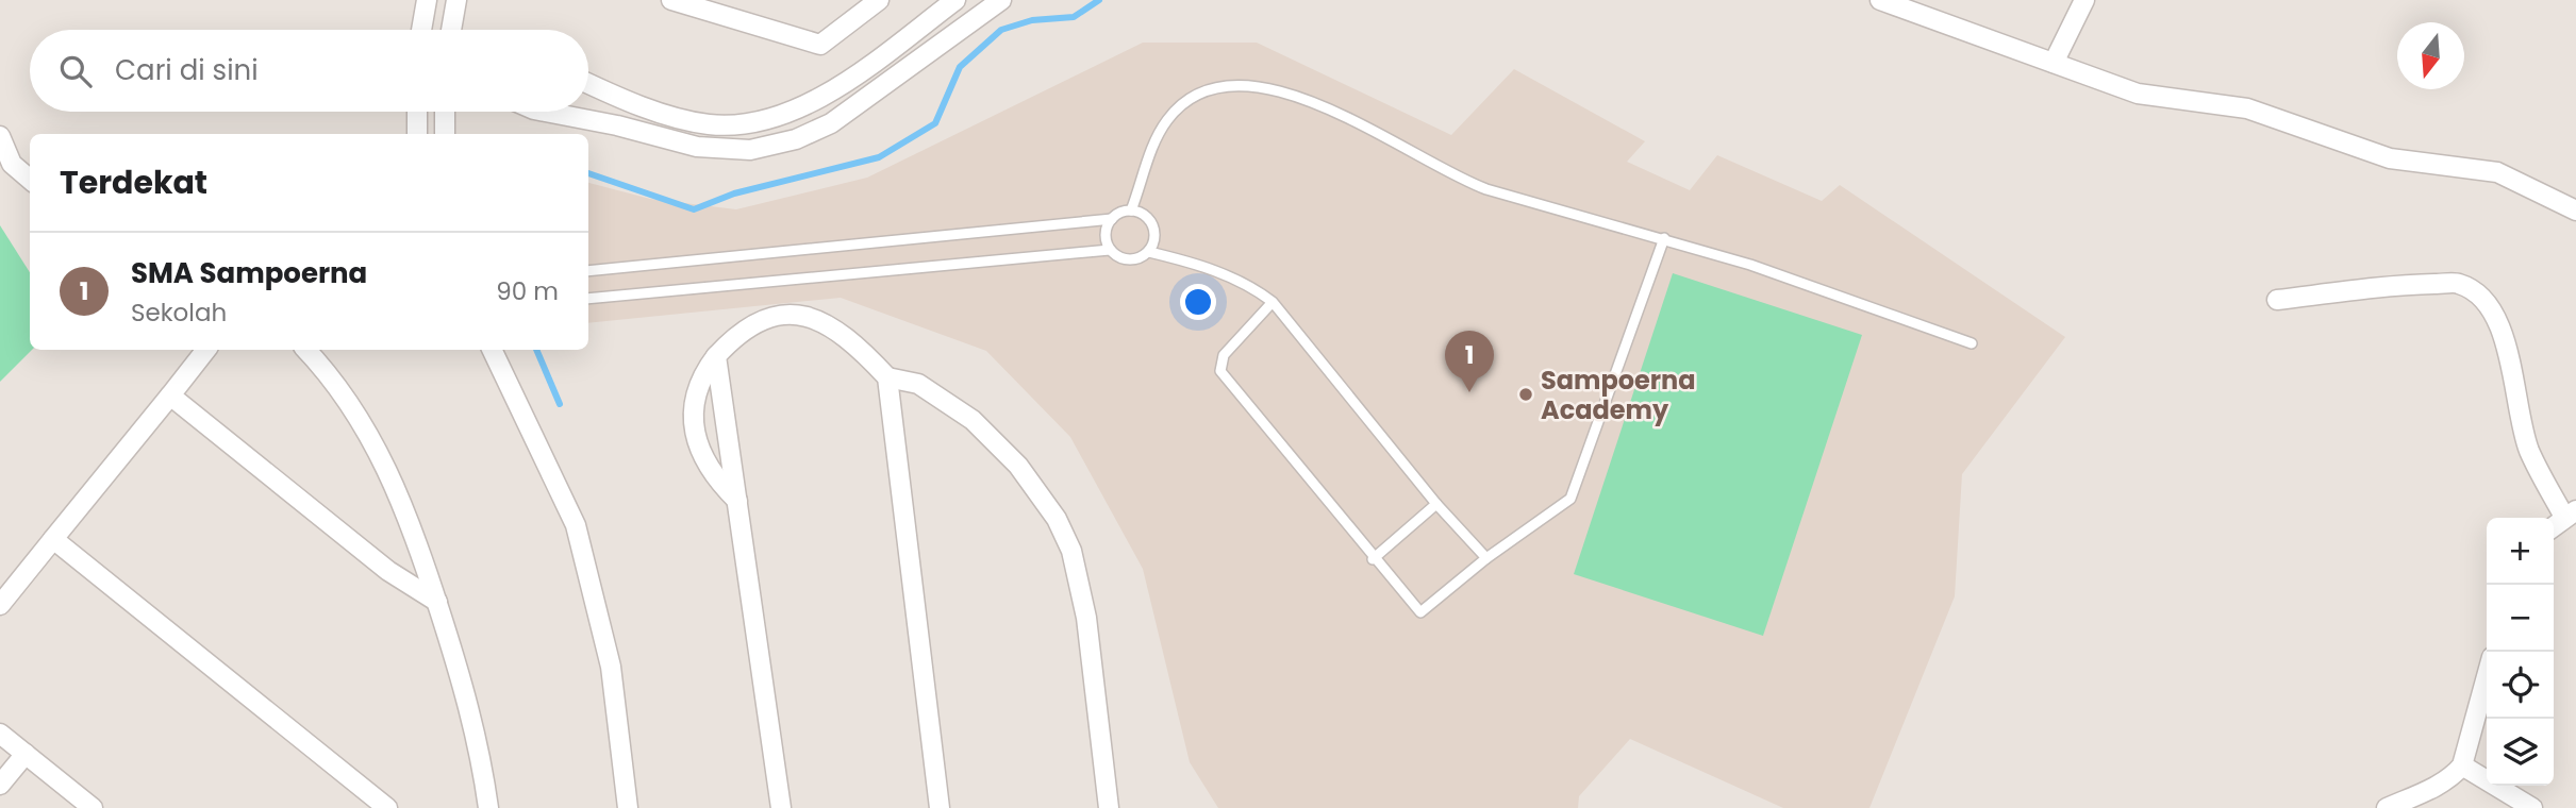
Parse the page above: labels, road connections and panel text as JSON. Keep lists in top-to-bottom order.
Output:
{
  "places": ["Sampoerna Academy"],
  "north": "bottom",
  "page": {
    "search": "Cari di sini",
    "heading": "Terdekat",
    "list": [
      {
        "mark": "1",
        "name": "SMA Sampoerna",
        "note": "Sekolah",
        "value": "90 m"
      }
    ],
    "pins": "1",
    "map_buttons": ["+", "−"]
  }
}
